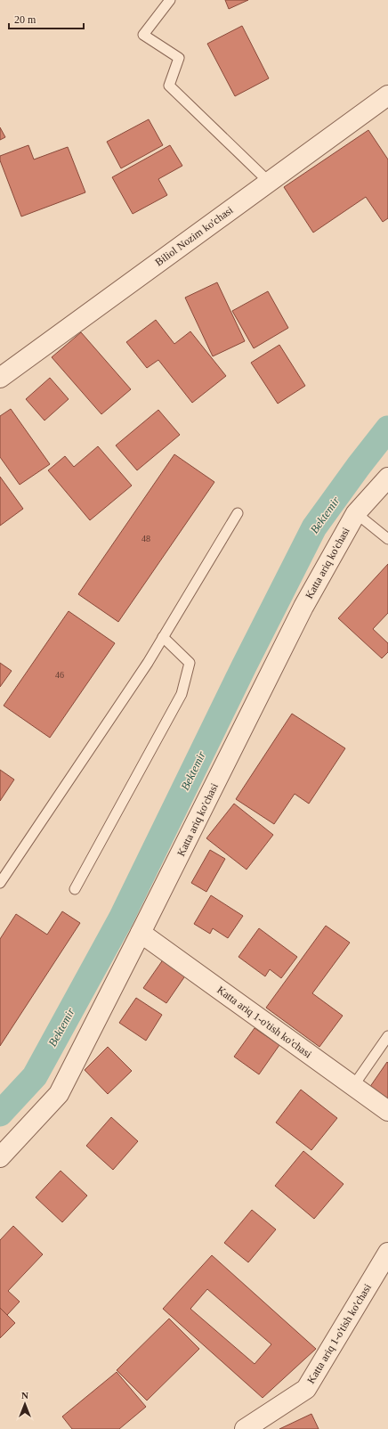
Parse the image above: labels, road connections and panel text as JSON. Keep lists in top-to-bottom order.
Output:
{
  "streets": {
    "street": ["Biliol Nozim ko'chasi", "Katta ariq ko'chasi", "Katta ariq 1-o'tish ko'chasi"]
  },
  "crossings": [
    ["Katta ariq ko'chasi", "Katta ariq 1-o'tish ko'chasi"]
  ],
  "water": ["Bektemir"],
  "house_numbers": ["48", "46"],
  "scale_bar": "20 m",
  "north": "top"
}
